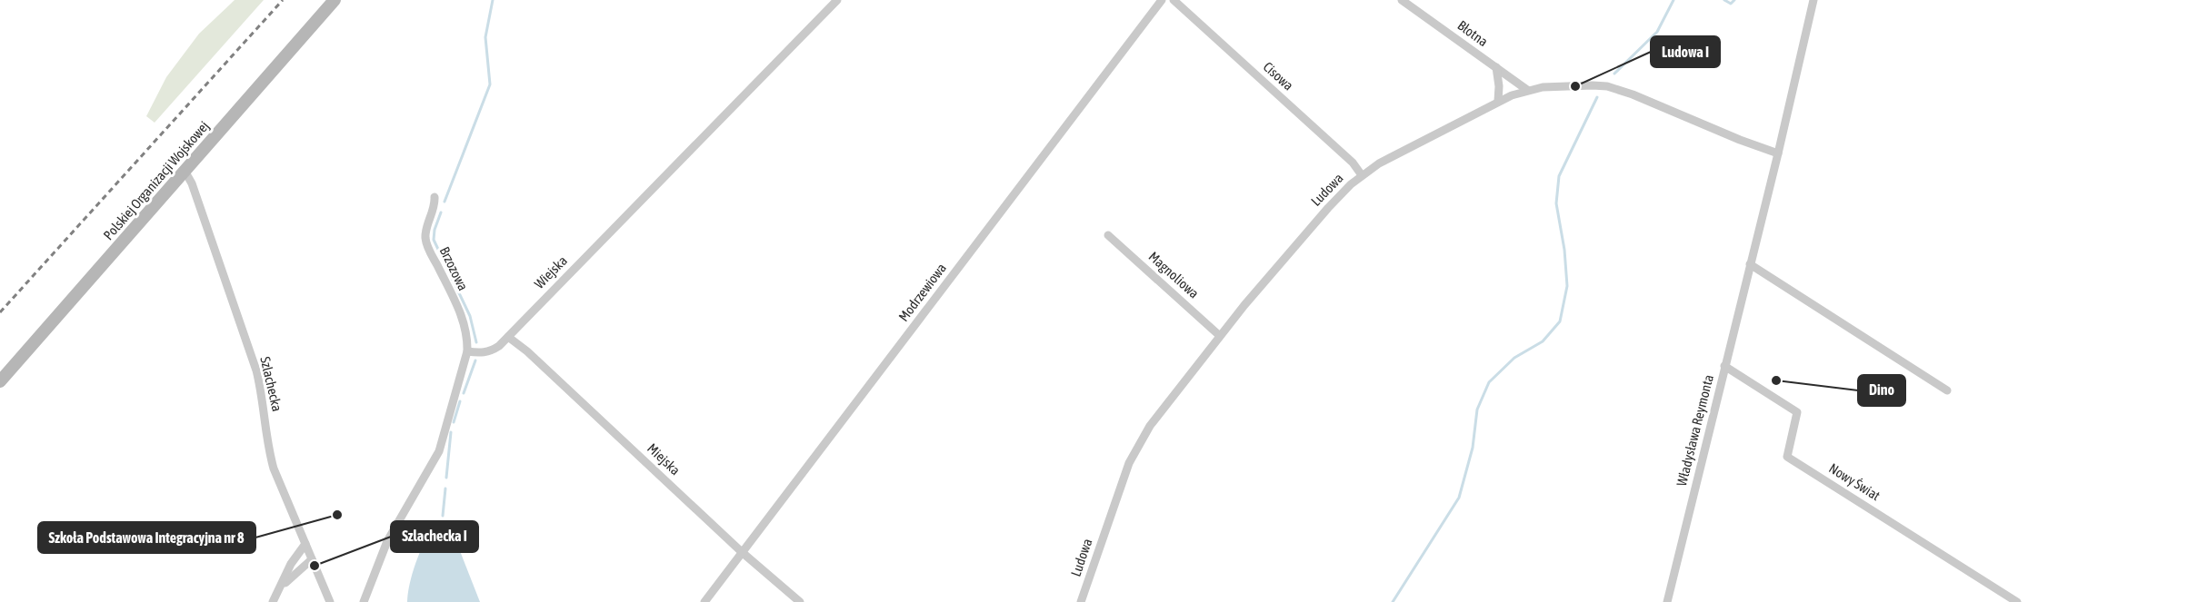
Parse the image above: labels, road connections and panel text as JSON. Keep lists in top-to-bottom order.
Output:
{
  "streets": {
    "main road": ["Polskiej Organizacji Wojskowej"],
    "street": [
      "Błotna",
      "Cisowa",
      "Ludowa",
      "Brzozowa",
      "Wiejska",
      "Magnoliowa",
      "Modrzewiowa",
      "Szlachecka",
      "Władysława Reymonta",
      "Miejska",
      "Nowy Świat"
    ]
  },
  "crossings": [
    ["Błotna", "Ludowa"],
    ["Cisowa", "Ludowa"],
    ["Polskiej Organizacji Wojskowej", "Szlachecka"],
    ["Ludowa", "Magnoliowa"],
    ["Ludowa", "Władysława Reymonta"],
    ["Brzozowa", "Wiejska"],
    ["Wiejska", "Miejska"],
    ["Modrzewiowa", "Miejska"],
    ["Władysława Reymonta", "Nowy Świat"]
  ],
  "places": [
    "Ludowa I",
    "Dino",
    "Szkoła Podstawowa Integracyjna nr 8",
    "Szlachecka I"
  ]
}
